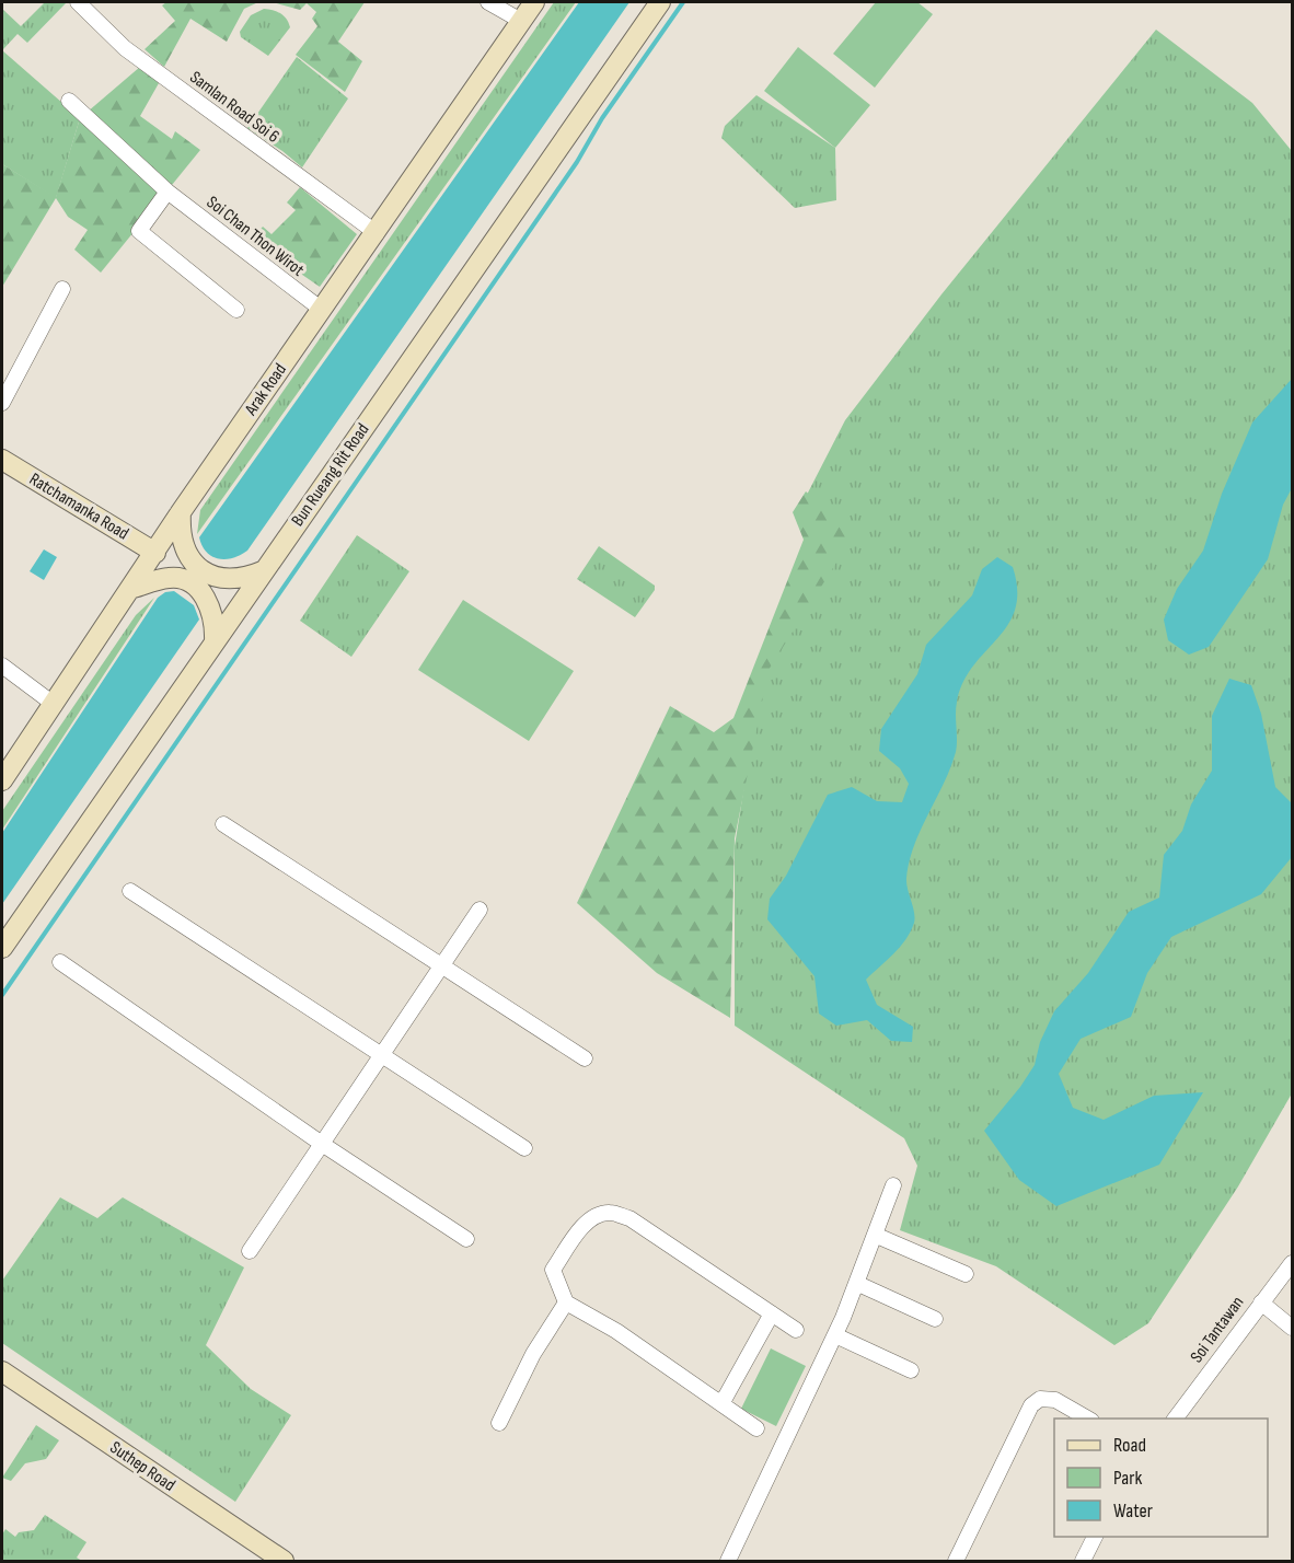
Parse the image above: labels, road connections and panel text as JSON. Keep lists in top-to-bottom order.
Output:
{
  "streets": {
    "main road": [
      "Arak Road",
      "Bun Rueang Rit Road",
      "Ratchamanka Road",
      "Suthep Road"
    ],
    "street": ["Samlan Road Soi 6", "Soi Chan Thon Wirot", "Soi Tantawan"]
  },
  "crossings": [
    ["Samlan Road Soi 6", "Arak Road"],
    ["Soi Chan Thon Wirot", "Arak Road"],
    ["Arak Road", "Ratchamanka Road"]
  ],
  "legend": ["Road", "Park", "Water"]
}
